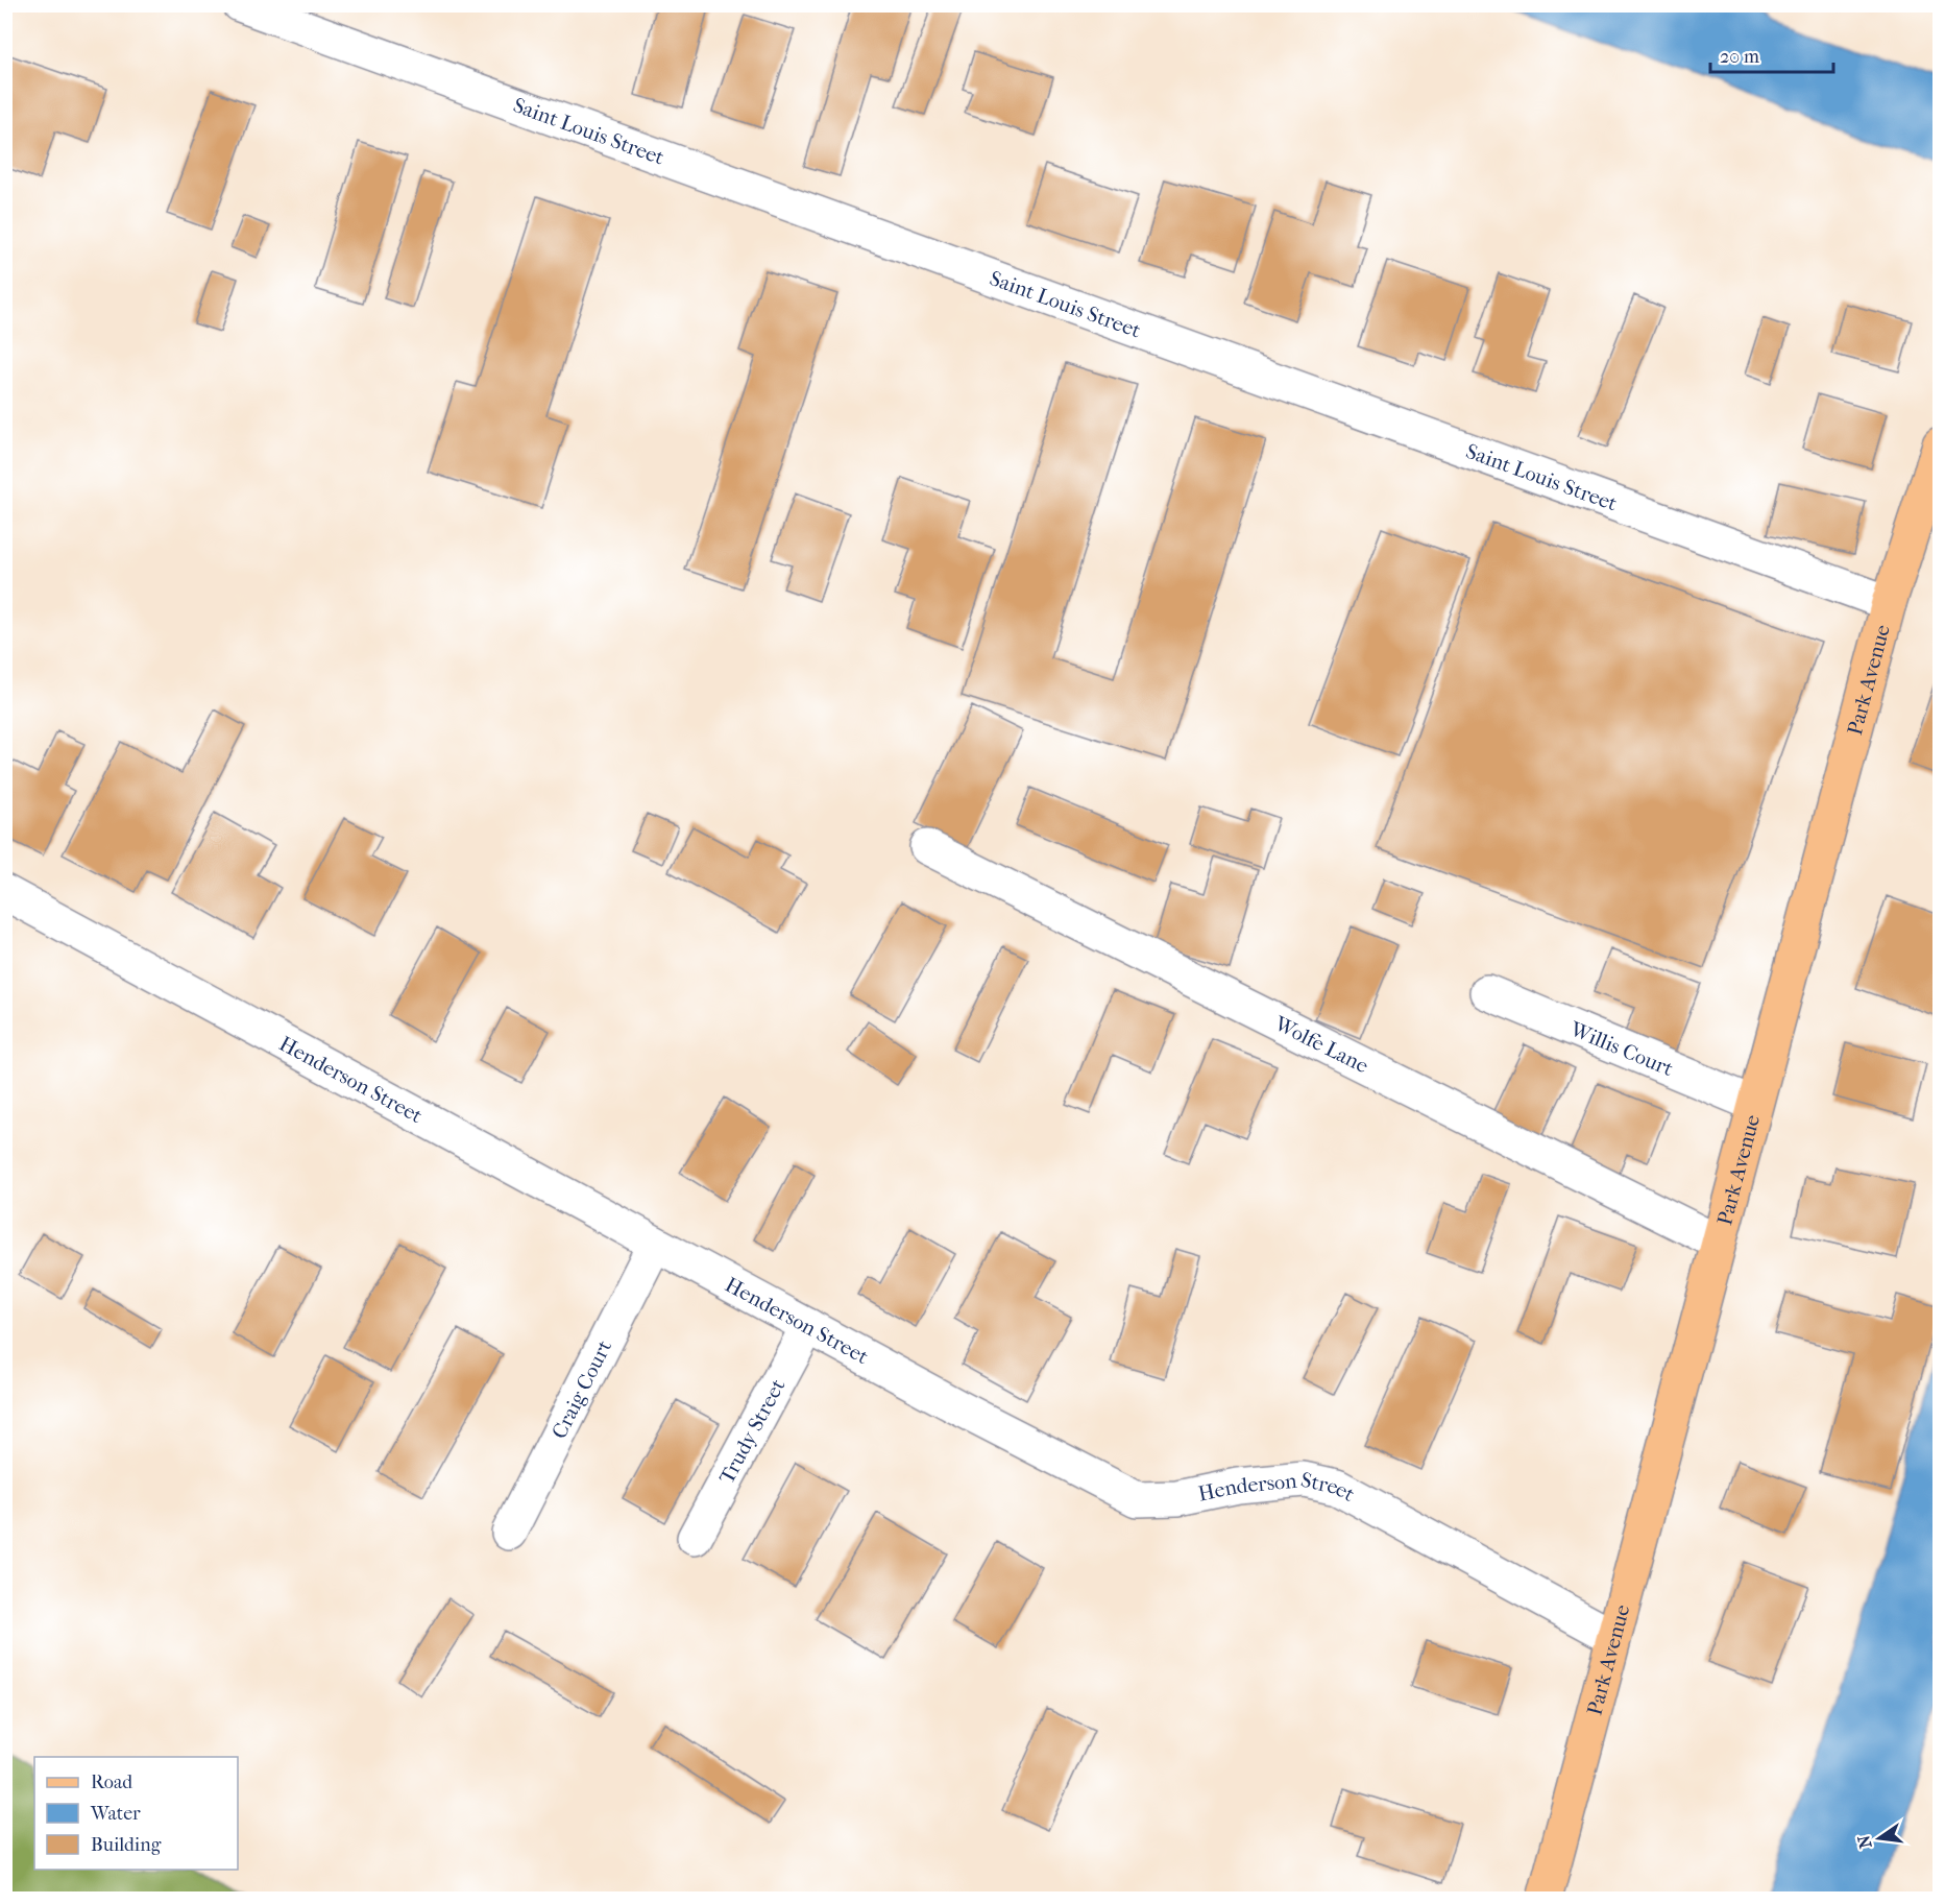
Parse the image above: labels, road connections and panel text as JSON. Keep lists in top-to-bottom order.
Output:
{
  "streets": {
    "main road": ["Park Avenue"],
    "street": [
      "Saint Louis Street",
      "Wolfe Lane",
      "Willis Court",
      "Henderson Street",
      "Craig Court",
      "Trudy Street"
    ]
  },
  "crossings": [
    ["Saint Louis Street", "Park Avenue"],
    ["Park Avenue", "Wolfe Lane"],
    ["Park Avenue", "Willis Court"],
    ["Park Avenue", "Henderson Street"],
    ["Henderson Street", "Craig Court"],
    ["Henderson Street", "Trudy Street"]
  ],
  "legend": ["Road", "Water", "Building"],
  "scale_bar": "20 m",
  "north": "left"
}
